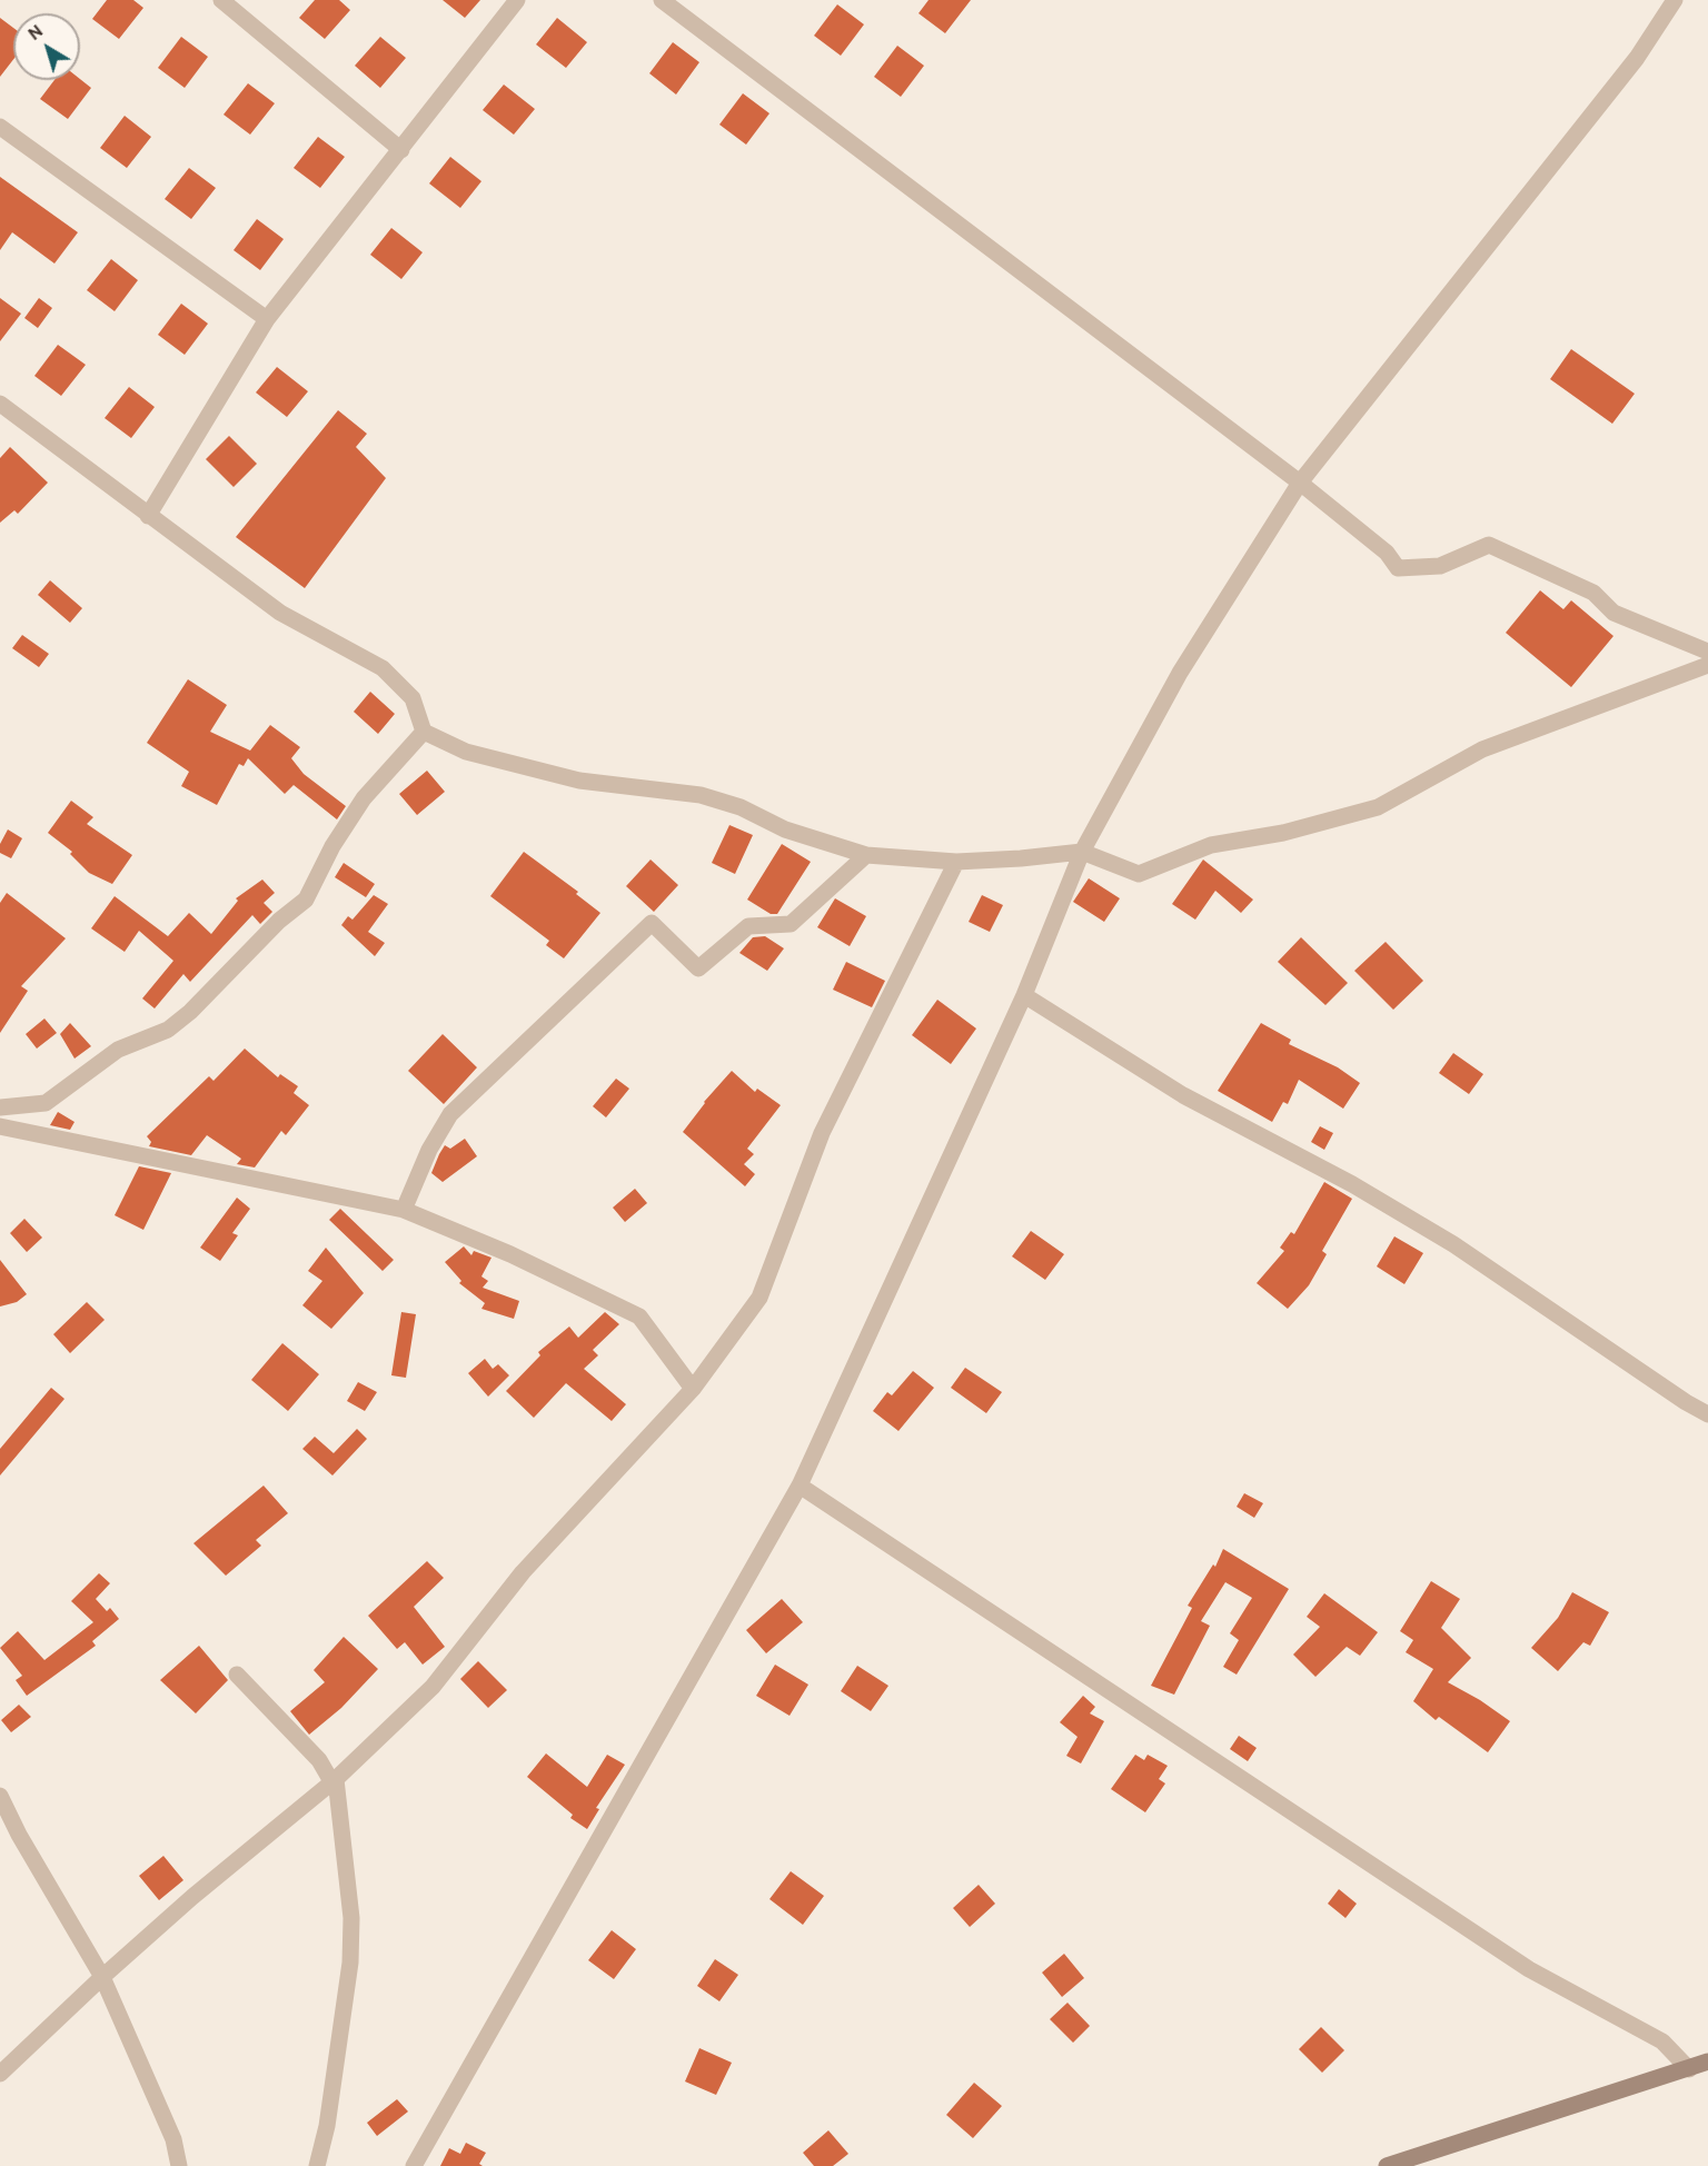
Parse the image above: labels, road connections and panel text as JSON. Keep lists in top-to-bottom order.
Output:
{
  "north": "top left"
}
